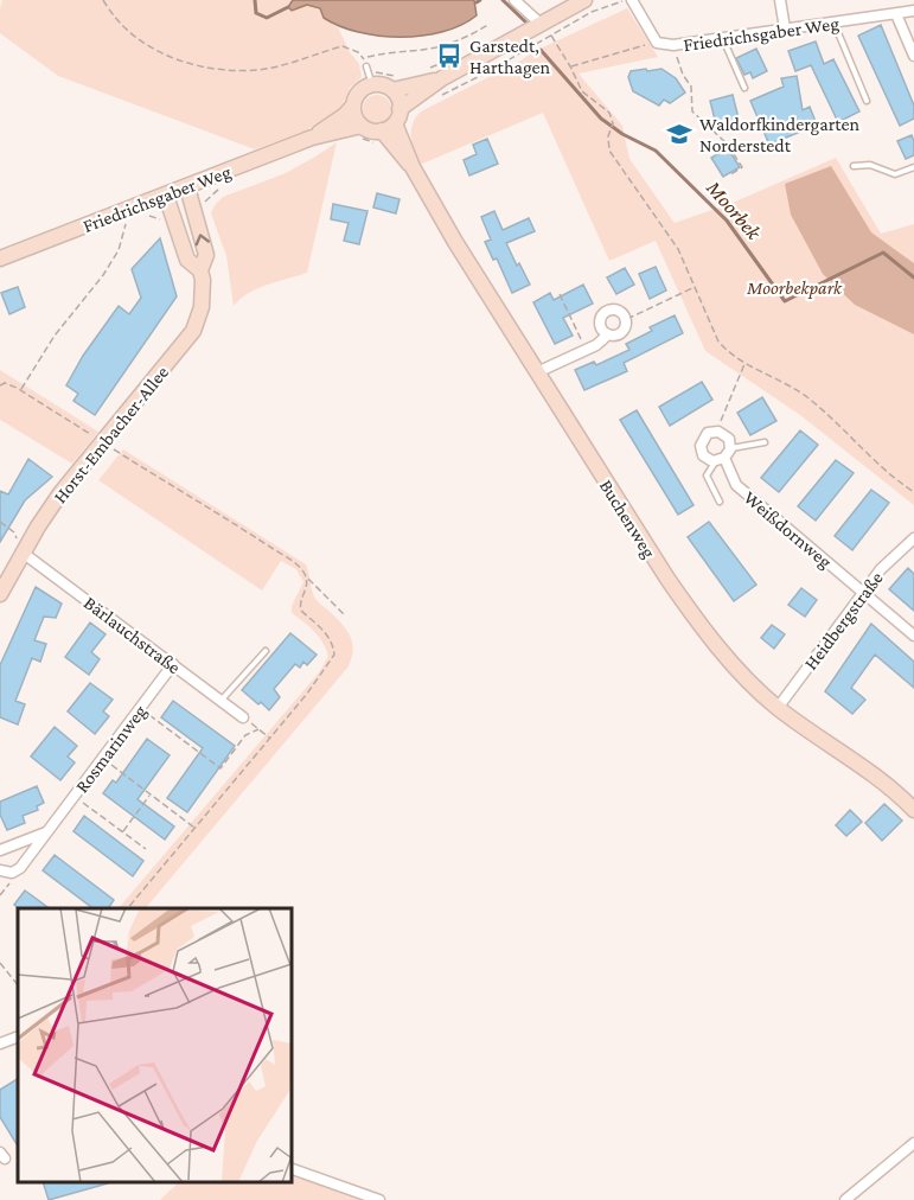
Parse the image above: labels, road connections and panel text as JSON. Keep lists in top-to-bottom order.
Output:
{
  "streets": {
    "street": [
      "Friedrichsgaber Weg",
      "Horst-Embacher-Allee",
      "Buchenweg",
      "Weißdornweg",
      "Heidbergstraße",
      "Bärlauchstraße",
      "Rosmarinweg"
    ]
  },
  "crossings": [
    ["Friedrichsgaber Weg", "Horst-Embacher-Allee"],
    ["Horst-Embacher-Allee", "Bärlauchstraße"],
    ["Buchenweg", "Heidbergstraße"],
    ["Weißdornweg", "Heidbergstraße"],
    ["Bärlauchstraße", "Rosmarinweg"]
  ],
  "water": ["Moorbek"],
  "parks": ["Moorbekpark"],
  "places": {
    "bus stop": ["Garstedt, Harthagen"],
    "school or university": ["Waldorfkindergarten Norderstedt"]
  }
}
